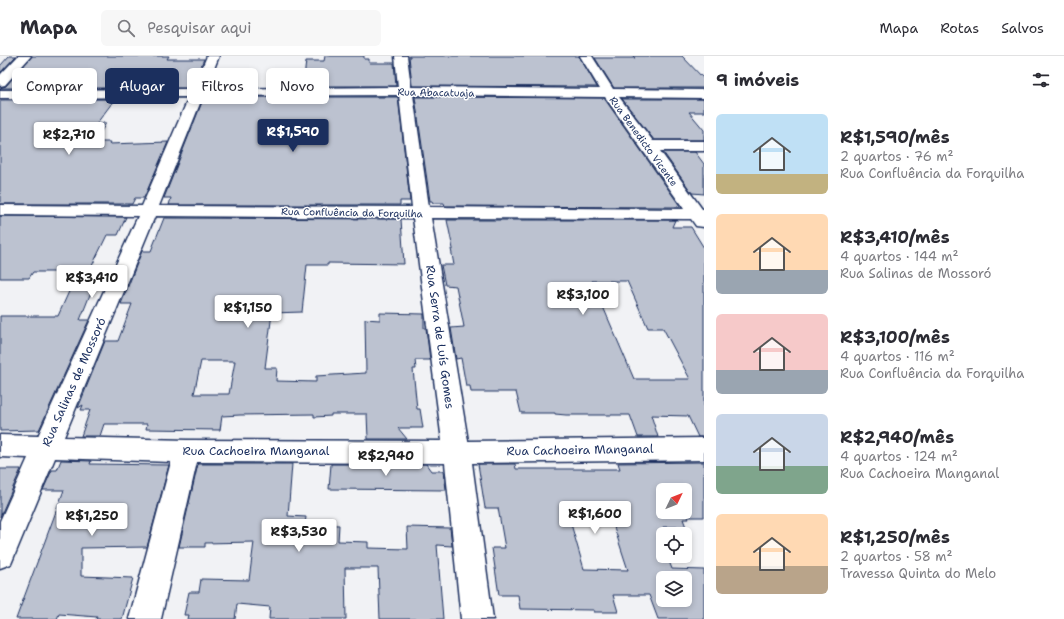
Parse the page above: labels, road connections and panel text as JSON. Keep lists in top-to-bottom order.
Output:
{
  "streets": {
    "street": [
      "Rua Abacatuaja",
      "Rua Benedicto Vicente",
      "Rua Confluência da Forquilha",
      "Rua Serra de Luís Gomes",
      "Rua Salinas de Mossoró",
      "Rua Cachoeira Manganal"
    ]
  },
  "crossings": [
    ["Rua Abacatuaja", "Rua Benedicto Vicente"],
    ["Rua Abacatuaja", "Rua Serra de Luís Gomes"],
    ["Rua Benedicto Vicente", "Rua Confluência da Forquilha"],
    ["Rua Confluência da Forquilha", "Rua Serra de Luís Gomes"],
    ["Rua Confluência da Forquilha", "Rua Salinas de Mossoró"],
    ["Rua Serra de Luís Gomes", "Rua Cachoeira Manganal"],
    ["Rua Salinas de Mossoró", "Rua Cachoeira Manganal"]
  ],
  "north": "top right",
  "page": {
    "header": "Mapa",
    "search": "Pesquisar aqui",
    "nav": ["Mapa", "Rotas", "Salvos"],
    "heading": "9 imóveis",
    "chip": [
      "Comprar",
      "Alugar",
      "Filtros",
      "Novo"
    ],
    "list": [
      {
        "name": "R$1,590/mês",
        "note": "2 quartos · 76 m² · Rua Confluência da Forquilha"
      },
      {
        "name": "R$3,410/mês",
        "note": "4 quartos · 144 m² · Rua Salinas de Mossoró"
      },
      {
        "name": "R$3,100/mês",
        "note": "4 quartos · 116 m² · Rua Confluência da Forquilha"
      },
      {
        "name": "R$2,940/mês",
        "note": "4 quartos · 124 m² · Rua Cachoeira Manganal"
      },
      {
        "name": "R$1,250/mês",
        "note": "2 quartos · 58 m² · Travessa Quinta do Melo"
      }
    ],
    "price": [
      "R$1,590",
      "R$2,710",
      "R$3,410",
      "R$3,100",
      "R$1,150",
      "R$2,940",
      "R$1,600",
      "R$1,250",
      "R$3,530"
    ]
  }
}
